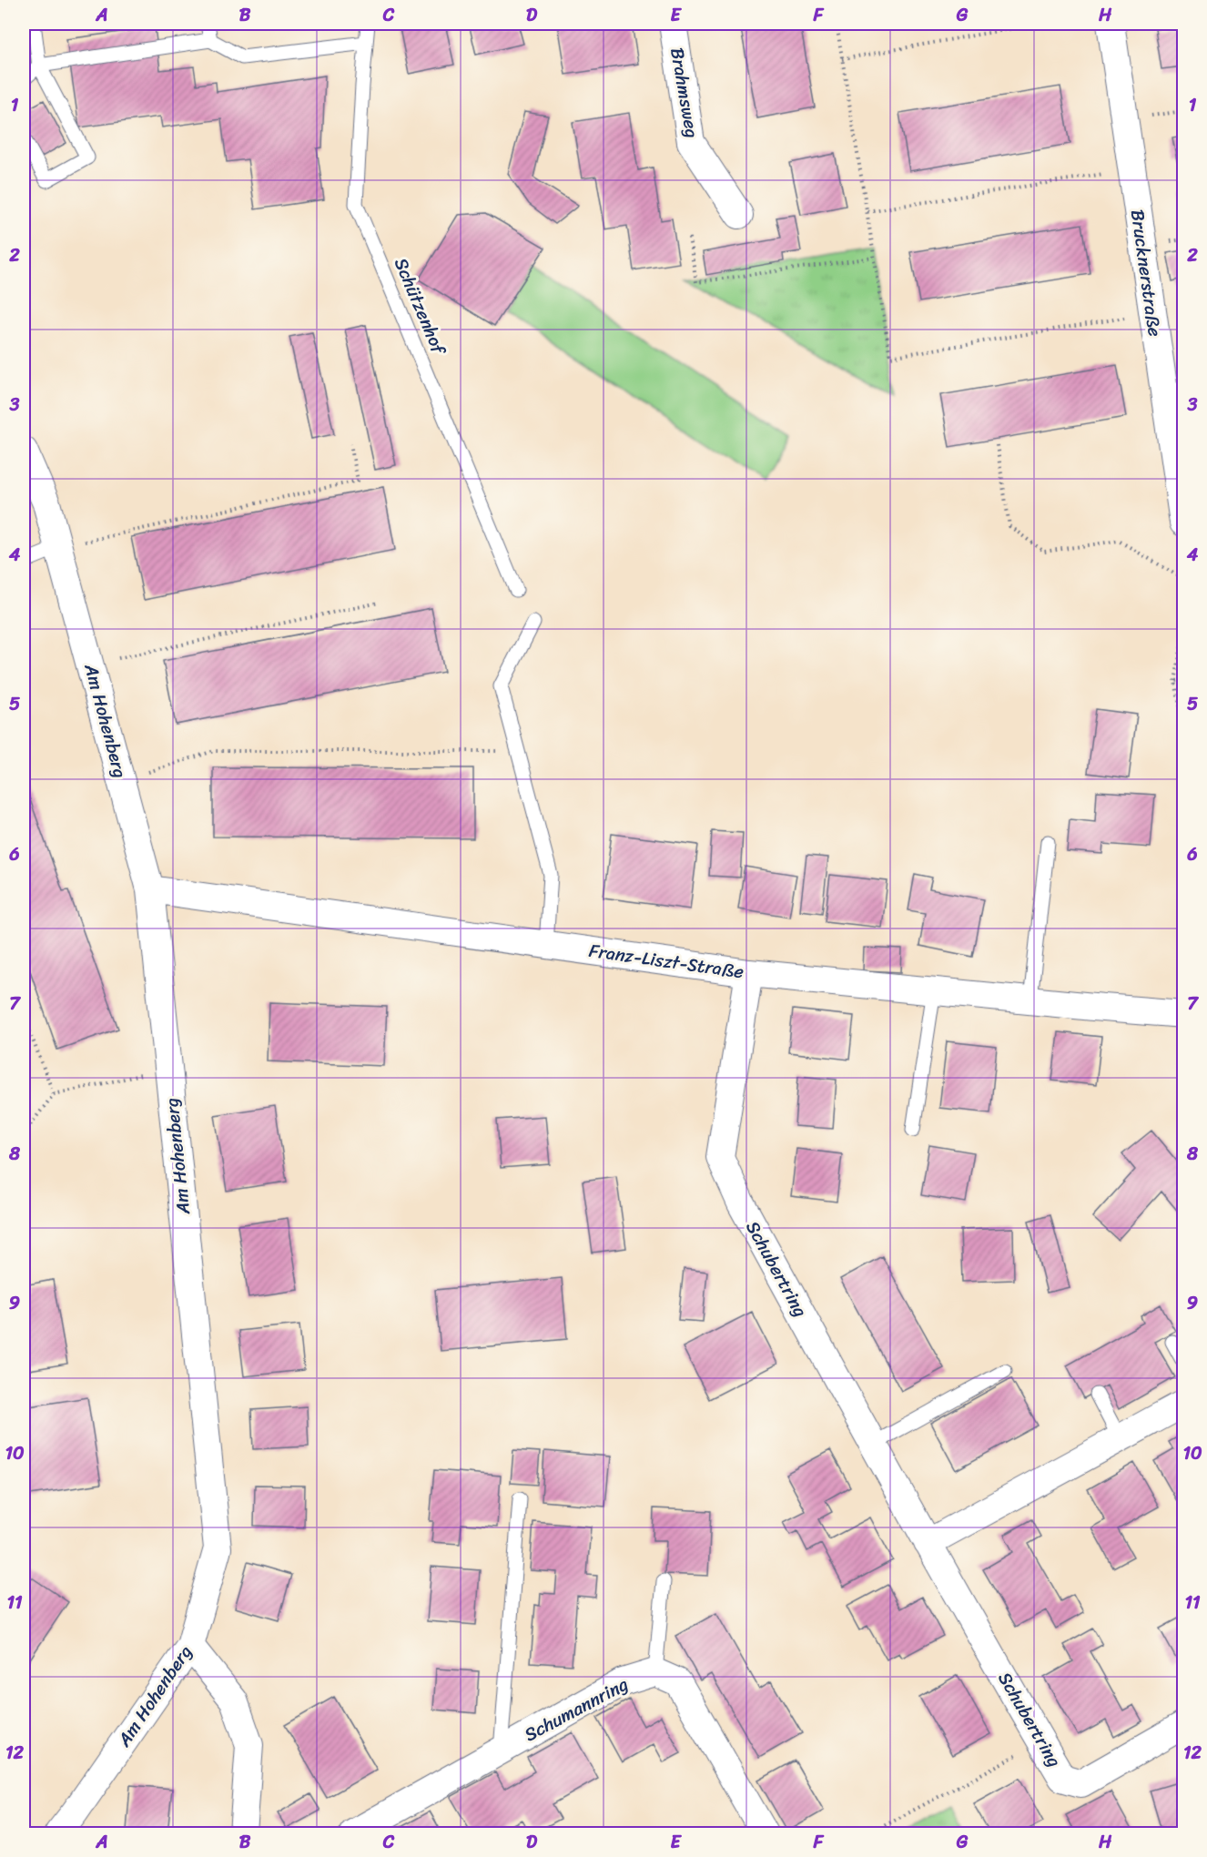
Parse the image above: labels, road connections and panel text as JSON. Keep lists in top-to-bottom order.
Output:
{
  "streets": {
    "street": [
      "Brahmsweg",
      "Brucknerstraße",
      "Am Hohenberg",
      "Franz-Liszt-Straße",
      "Schubertring",
      "Schumannring"
    ],
    "lane": ["Schützenhof"]
  },
  "crossings": [
    ["Am Hohenberg", "Franz-Liszt-Straße"],
    ["Franz-Liszt-Straße", "Schubertring"]
  ],
  "grid": {
    "columns": [
      "A",
      "B",
      "C",
      "D",
      "E",
      "F",
      "G",
      "H"
    ],
    "rows": [
      "1",
      "2",
      "3",
      "4",
      "5",
      "6",
      "7",
      "8",
      "9",
      "10",
      "11",
      "12"
    ]
  }
}
